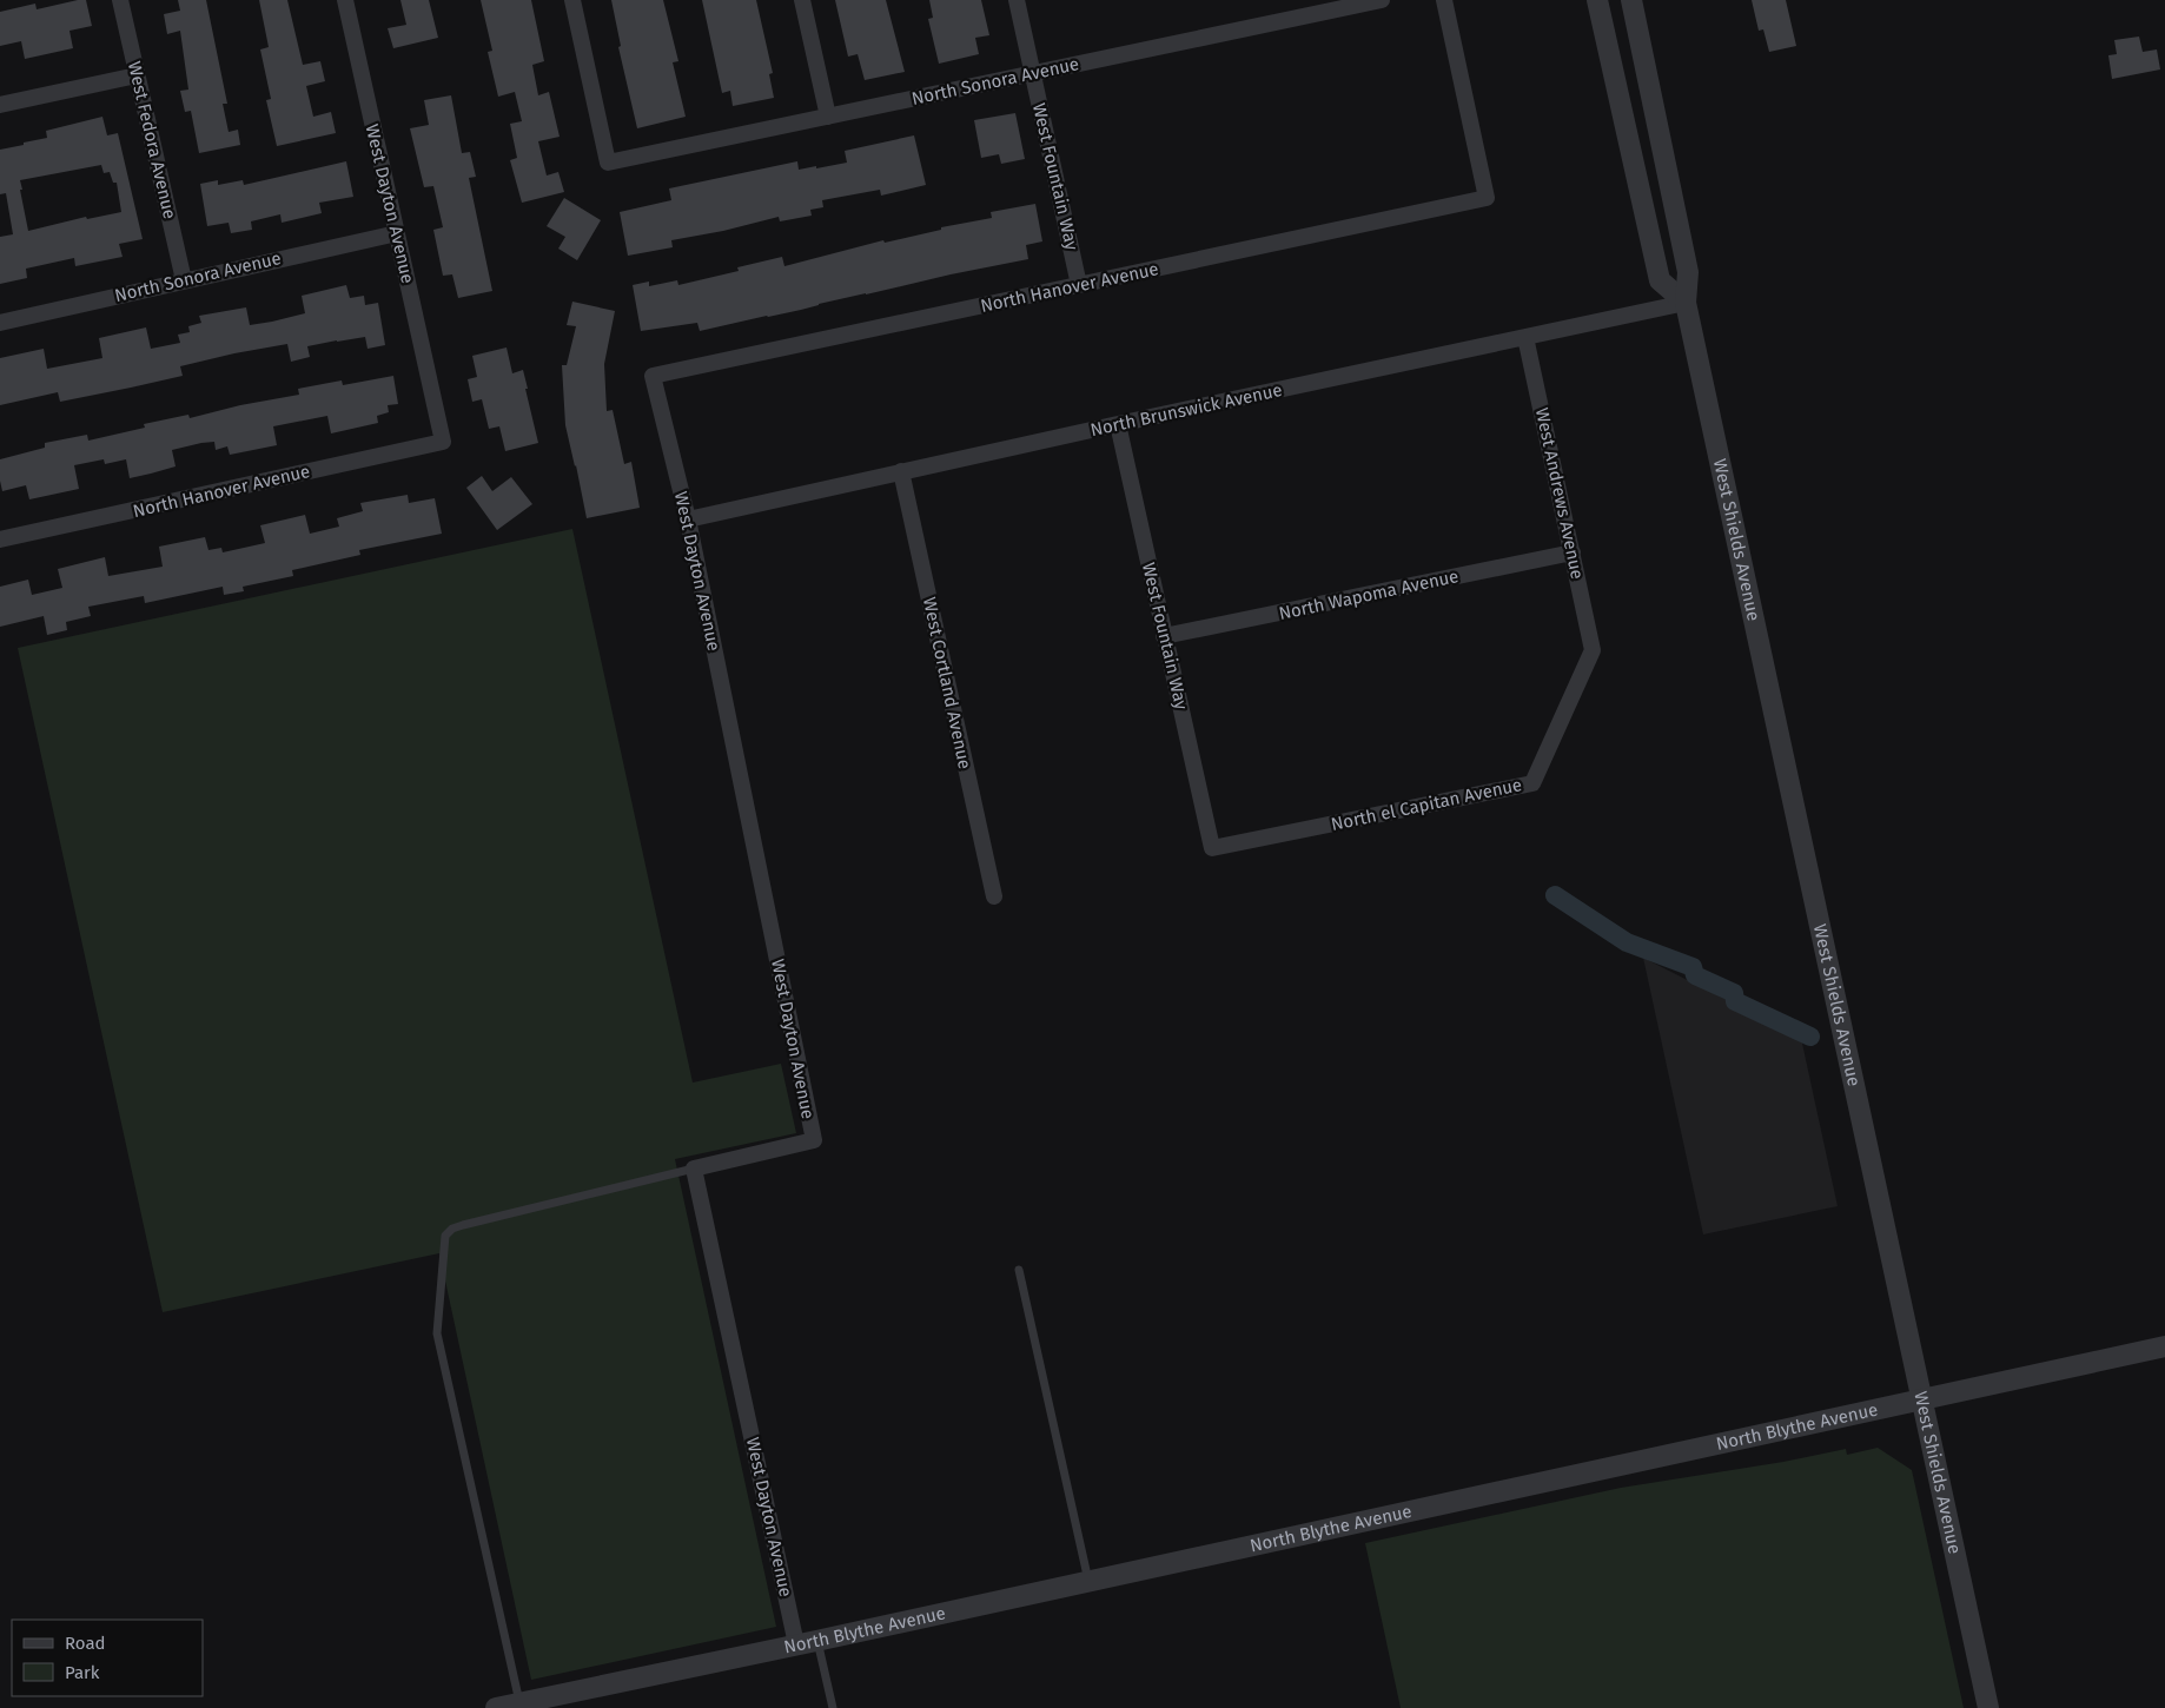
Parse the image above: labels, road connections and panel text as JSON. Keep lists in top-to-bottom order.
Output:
{
  "streets": {
    "street": [
      "North Sonora Avenue",
      "West Fedora Avenue",
      "West Fountain Way",
      "West Dayton Avenue",
      "North Hanover Avenue",
      "North Brunswick Avenue",
      "West Andrews Avenue",
      "West Shields Avenue",
      "North Wapoma Avenue",
      "West Cortland Avenue",
      "North el Capitan Avenue",
      "North Blythe Avenue"
    ]
  },
  "crossings": [
    ["North Sonora Avenue", "West Fedora Avenue"],
    ["North Sonora Avenue", "West Fountain Way"],
    ["North Sonora Avenue", "West Dayton Avenue"],
    ["West Fountain Way", "North Hanover Avenue"],
    ["West Fountain Way", "North Brunswick Avenue"],
    ["West Fountain Way", "North Wapoma Avenue"],
    ["West Fountain Way", "North el Capitan Avenue"],
    ["West Dayton Avenue", "North Hanover Avenue"],
    ["West Dayton Avenue", "North Brunswick Avenue"],
    ["West Dayton Avenue", "North Blythe Avenue"],
    ["North Brunswick Avenue", "West Andrews Avenue"],
    ["North Brunswick Avenue", "West Shields Avenue"],
    ["North Brunswick Avenue", "West Cortland Avenue"],
    ["West Andrews Avenue", "North Wapoma Avenue"],
    ["West Andrews Avenue", "North el Capitan Avenue"],
    ["West Shields Avenue", "North Blythe Avenue"]
  ],
  "legend": ["Road", "Park"]
}
